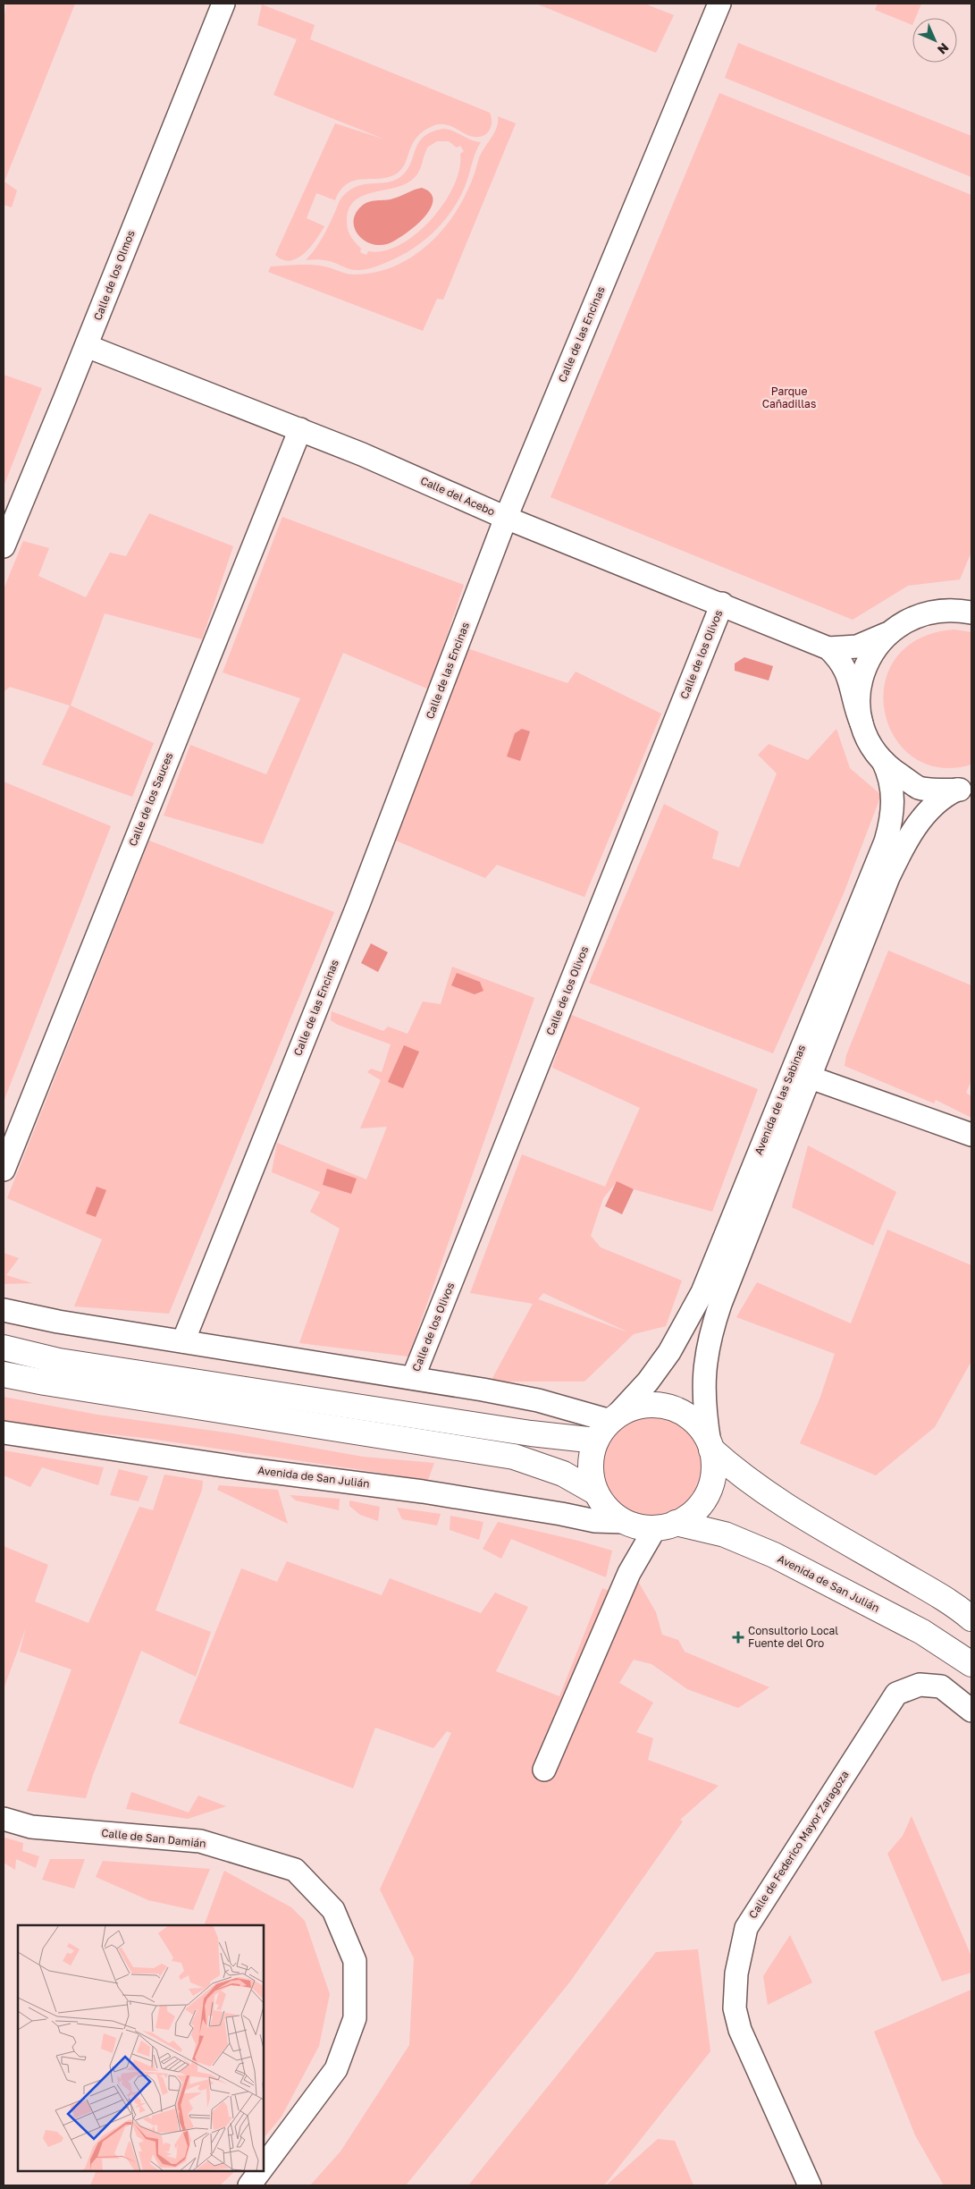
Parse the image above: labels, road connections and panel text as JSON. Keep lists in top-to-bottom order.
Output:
{
  "streets": {
    "main road": ["Avenida de San Julián"],
    "street": [
      "Calle de los Olmos",
      "Calle de las Encinas",
      "Calle del Acebo",
      "Calle de los Olivos",
      "Calle de los Sauces",
      "Avenida de las Sabinas",
      "Calle de San Damián",
      "Calle de Federico Mayor Zaragoza"
    ]
  },
  "crossings": [
    ["Calle de los Olmos", "Calle del Acebo"],
    ["Calle de las Encinas", "Calle del Acebo"],
    ["Calle del Acebo", "Calle de los Olivos"],
    ["Calle del Acebo", "Calle de los Sauces"],
    ["Avenida de las Sabinas", "Avenida de San Julián"]
  ],
  "parks": ["Parque Cañadillas"],
  "places": {
    "health": ["Consultorio Local Fuente del Oro"]
  },
  "north": "bottom right"
}
